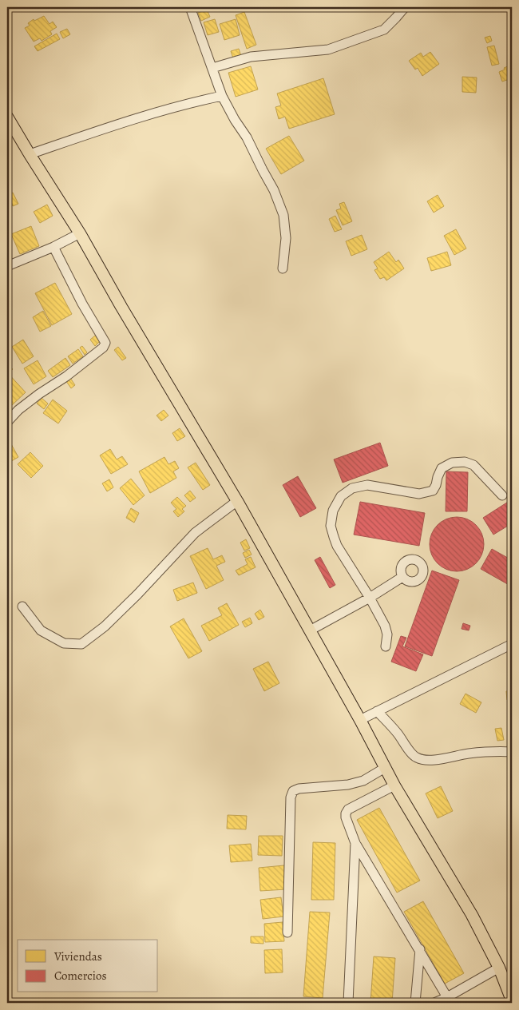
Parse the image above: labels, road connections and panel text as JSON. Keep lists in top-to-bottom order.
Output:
{
  "legend": ["Viviendas", "Comercios"]
}
